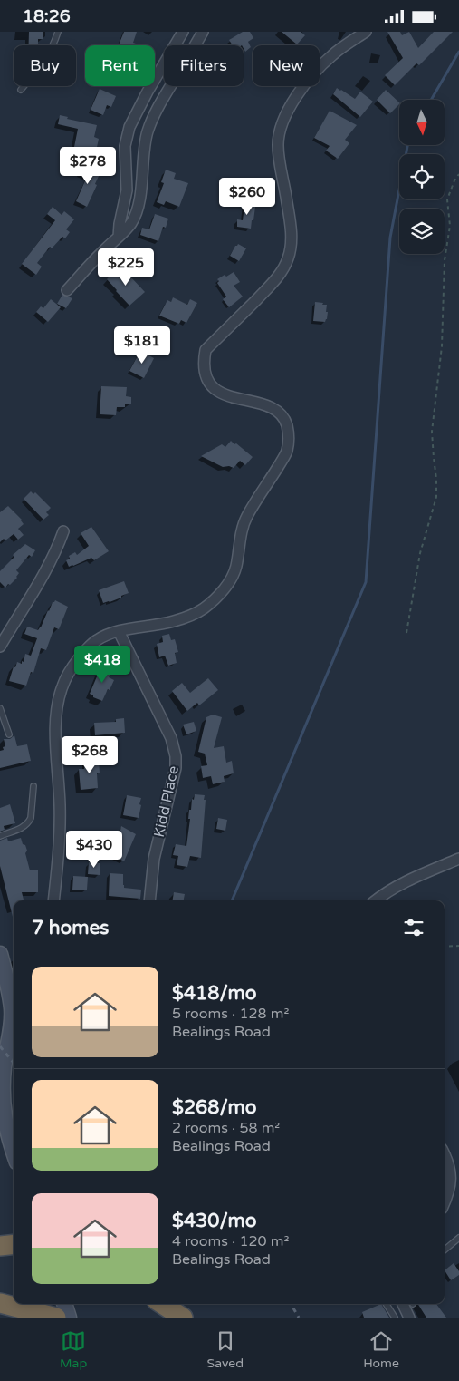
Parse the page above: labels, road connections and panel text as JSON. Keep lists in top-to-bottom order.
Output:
{
  "streets": {
    "street": ["Kidd Place"]
  },
  "north": "bottom",
  "page": {
    "status": "18:26",
    "chip": [
      "Buy",
      "Rent",
      "Filters",
      "New"
    ],
    "price": [
      "$278",
      "$260",
      "$225",
      "$181",
      "$418",
      "$268",
      "$430"
    ],
    "heading": "7 homes",
    "list": [
      {
        "name": "$418/mo",
        "note": "5 rooms · 128 m² · Bealings Road"
      },
      {
        "name": "$268/mo",
        "note": "2 rooms · 58 m² · Bealings Road"
      },
      {
        "name": "$430/mo",
        "note": "4 rooms · 120 m² · Bealings Road"
      }
    ],
    "tabs": ["Map", "Saved", "Home"]
  }
}
